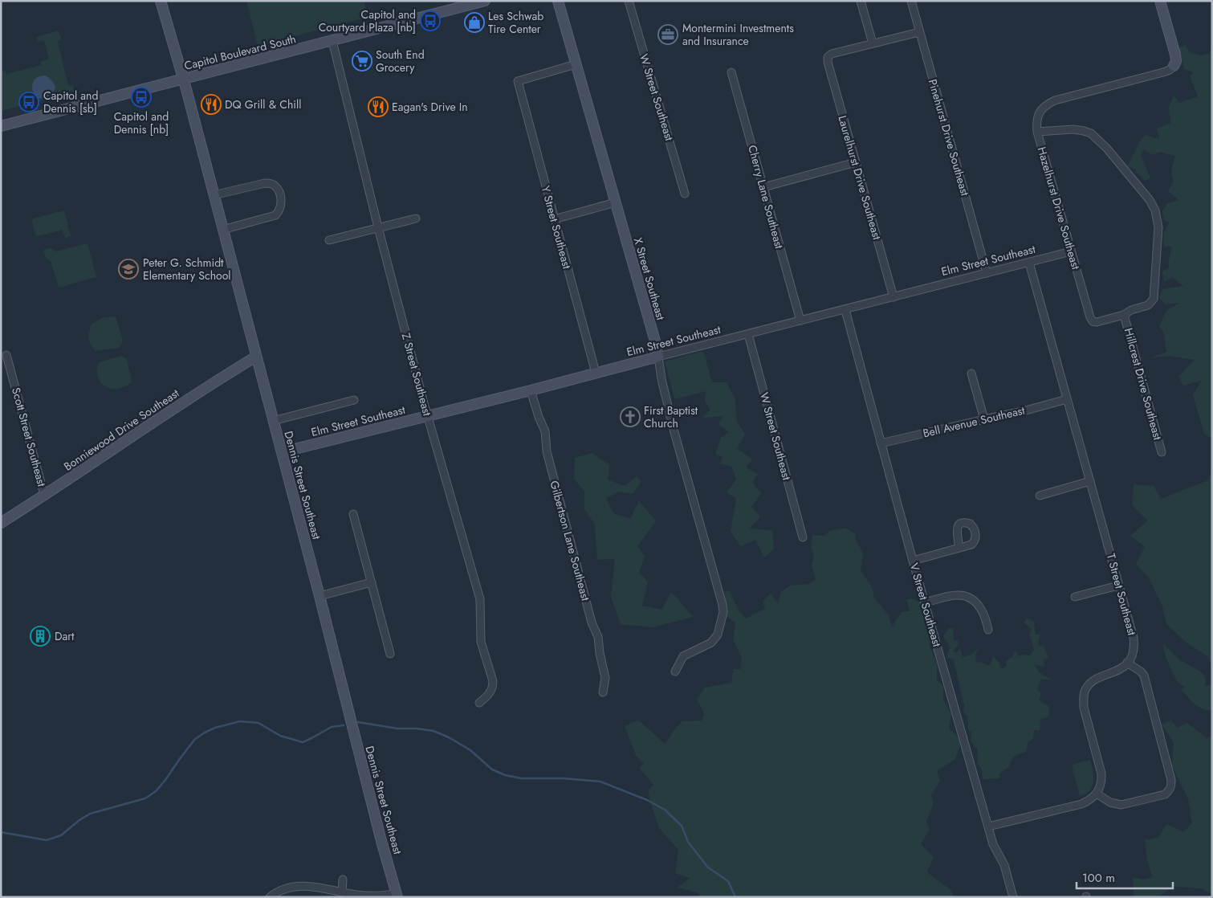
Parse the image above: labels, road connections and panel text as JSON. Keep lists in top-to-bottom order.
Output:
{
  "streets": {
    "street": [
      "Capitol Boulevard South",
      "W Street Southeast",
      "Pinehurst Drive Southeast",
      "Laurelhurst Drive Southeast",
      "Cherry Lane Southeast",
      "Hazelhurst Drive Southeast",
      "Y Street Southeast",
      "Elm Street Southeast",
      "X Street Southeast",
      "Z Street Southeast",
      "Hillcrest Drive Southeast",
      "Bell Avenue Southeast",
      "Bonniewood Drive Southeast",
      "Scott Street Southeast",
      "Dennis Street Southeast",
      "Gilbertson Lane Southeast",
      "T Street Southeast",
      "V Street Southeast"
    ]
  },
  "crossings": [
    ["Capitol Boulevard South", "Z Street Southeast"],
    ["Capitol Boulevard South", "Dennis Street Southeast"],
    ["W Street Southeast", "Elm Street Southeast"],
    ["Pinehurst Drive Southeast", "Elm Street Southeast"],
    ["Laurelhurst Drive Southeast", "Elm Street Southeast"],
    ["Cherry Lane Southeast", "Elm Street Southeast"],
    ["Hazelhurst Drive Southeast", "Elm Street Southeast"],
    ["Hazelhurst Drive Southeast", "Hillcrest Drive Southeast"],
    ["Y Street Southeast", "Elm Street Southeast"],
    ["Y Street Southeast", "X Street Southeast"],
    ["Elm Street Southeast", "X Street Southeast"],
    ["Elm Street Southeast", "Z Street Southeast"],
    ["Elm Street Southeast", "Dennis Street Southeast"],
    ["Elm Street Southeast", "Gilbertson Lane Southeast"],
    ["Elm Street Southeast", "T Street Southeast"],
    ["Elm Street Southeast", "V Street Southeast"],
    ["Bell Avenue Southeast", "T Street Southeast"],
    ["Bell Avenue Southeast", "V Street Southeast"],
    ["Bonniewood Drive Southeast", "Scott Street Southeast"],
    ["Bonniewood Drive Southeast", "Dennis Street Southeast"]
  ],
  "places": {
    "bus stop": ["Capitol and Courtyard Plaza [nb]", "Capitol and Dennis [nb]", "Capitol and Dennis [sb]"],
    "shop": ["Les Schwab Tire Center"],
    "office": ["Montermini Investments and Insurance"],
    "supermarket": ["South End Grocery"],
    "restaurant": ["DQ Grill & Chill", "Eagan's Drive In"],
    "school or university": ["Peter G. Schmidt Elementary School"],
    "church": ["First Baptist Church"],
    "building": ["Dart"]
  },
  "scale_bar": "100 m"
}
